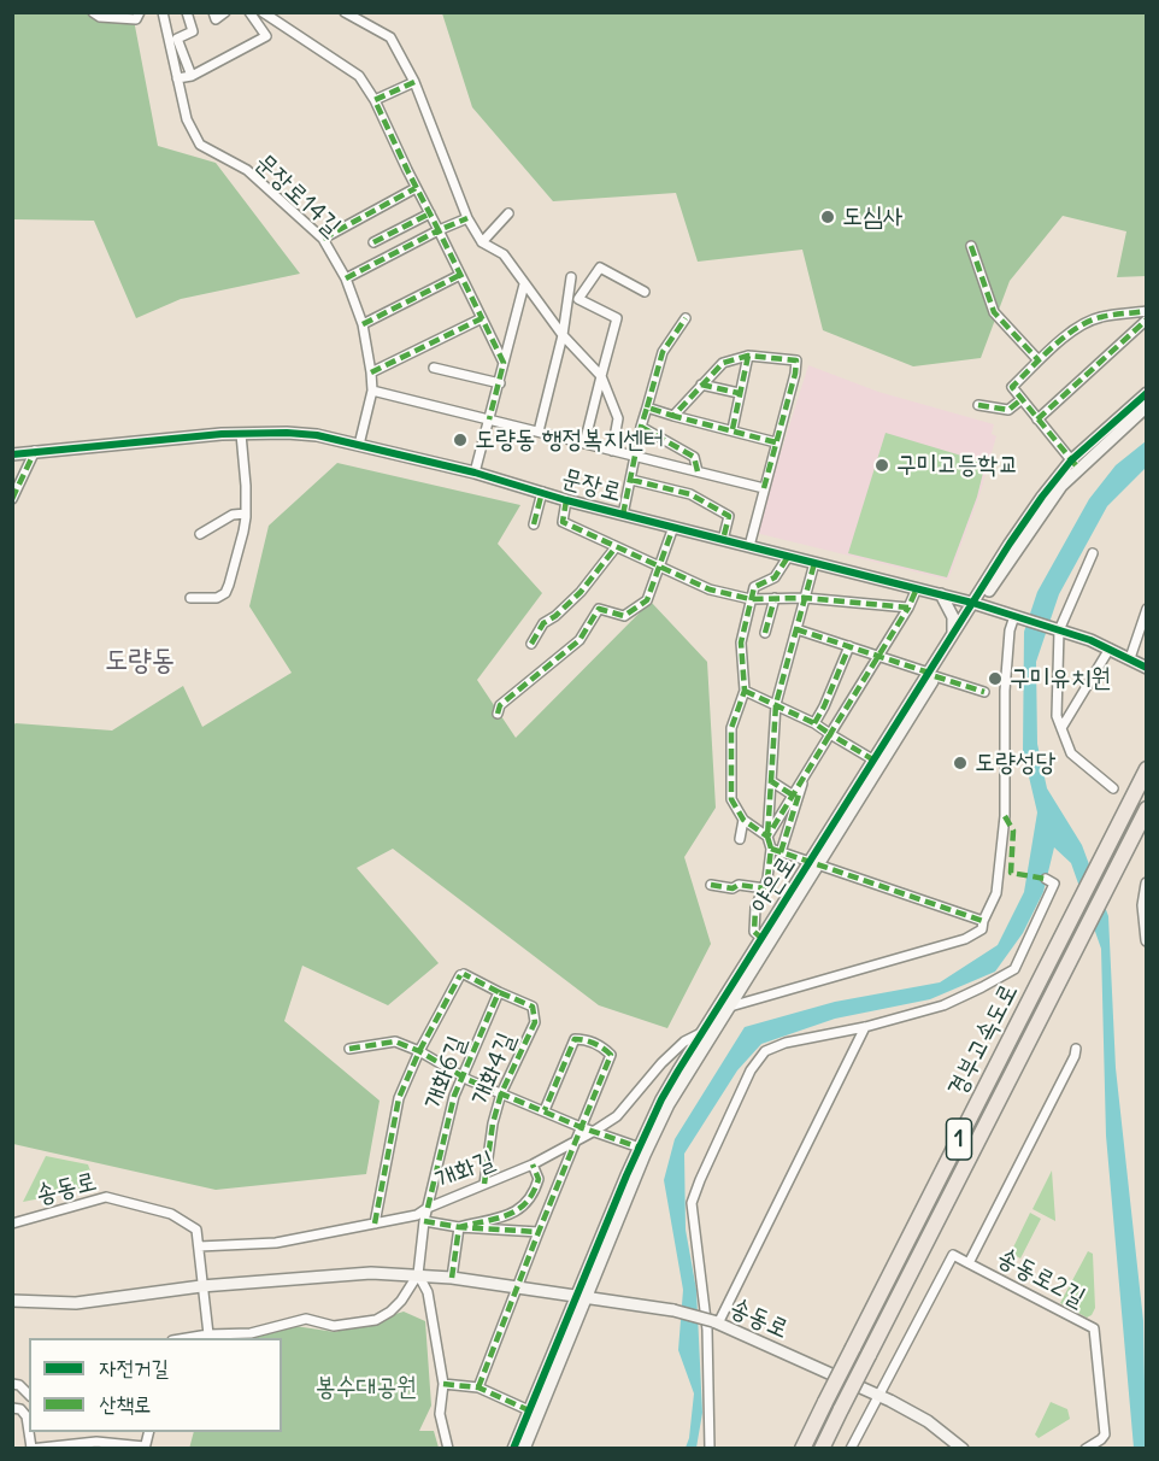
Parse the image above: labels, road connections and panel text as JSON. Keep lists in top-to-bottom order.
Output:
{
  "streets": {
    "highway": ["경부고속도로", "1"],
    "street": [
      "문장로14길",
      "문장로",
      "야은로",
      "개화4길",
      "개화6길",
      "개화길",
      "송동로",
      "송동로2길"
    ]
  },
  "crossings": [
    ["문장로14길", "문장로"],
    ["문장로", "야은로"],
    ["야은로", "개화길"],
    ["야은로", "송동로"],
    ["개화4길", "개화6길"],
    ["개화4길", "개화길"],
    ["개화6길", "개화길"],
    ["개화길", "송동로"],
    ["송동로", "송동로2길"]
  ],
  "districts": ["도량동"],
  "parks": ["봉수대공원"],
  "places": [
    "도심사",
    "도량동 행정복지센터",
    "구미고등학교",
    "구미유치원",
    "도량성당"
  ],
  "legend": ["자전거길", "산책로"]
}
